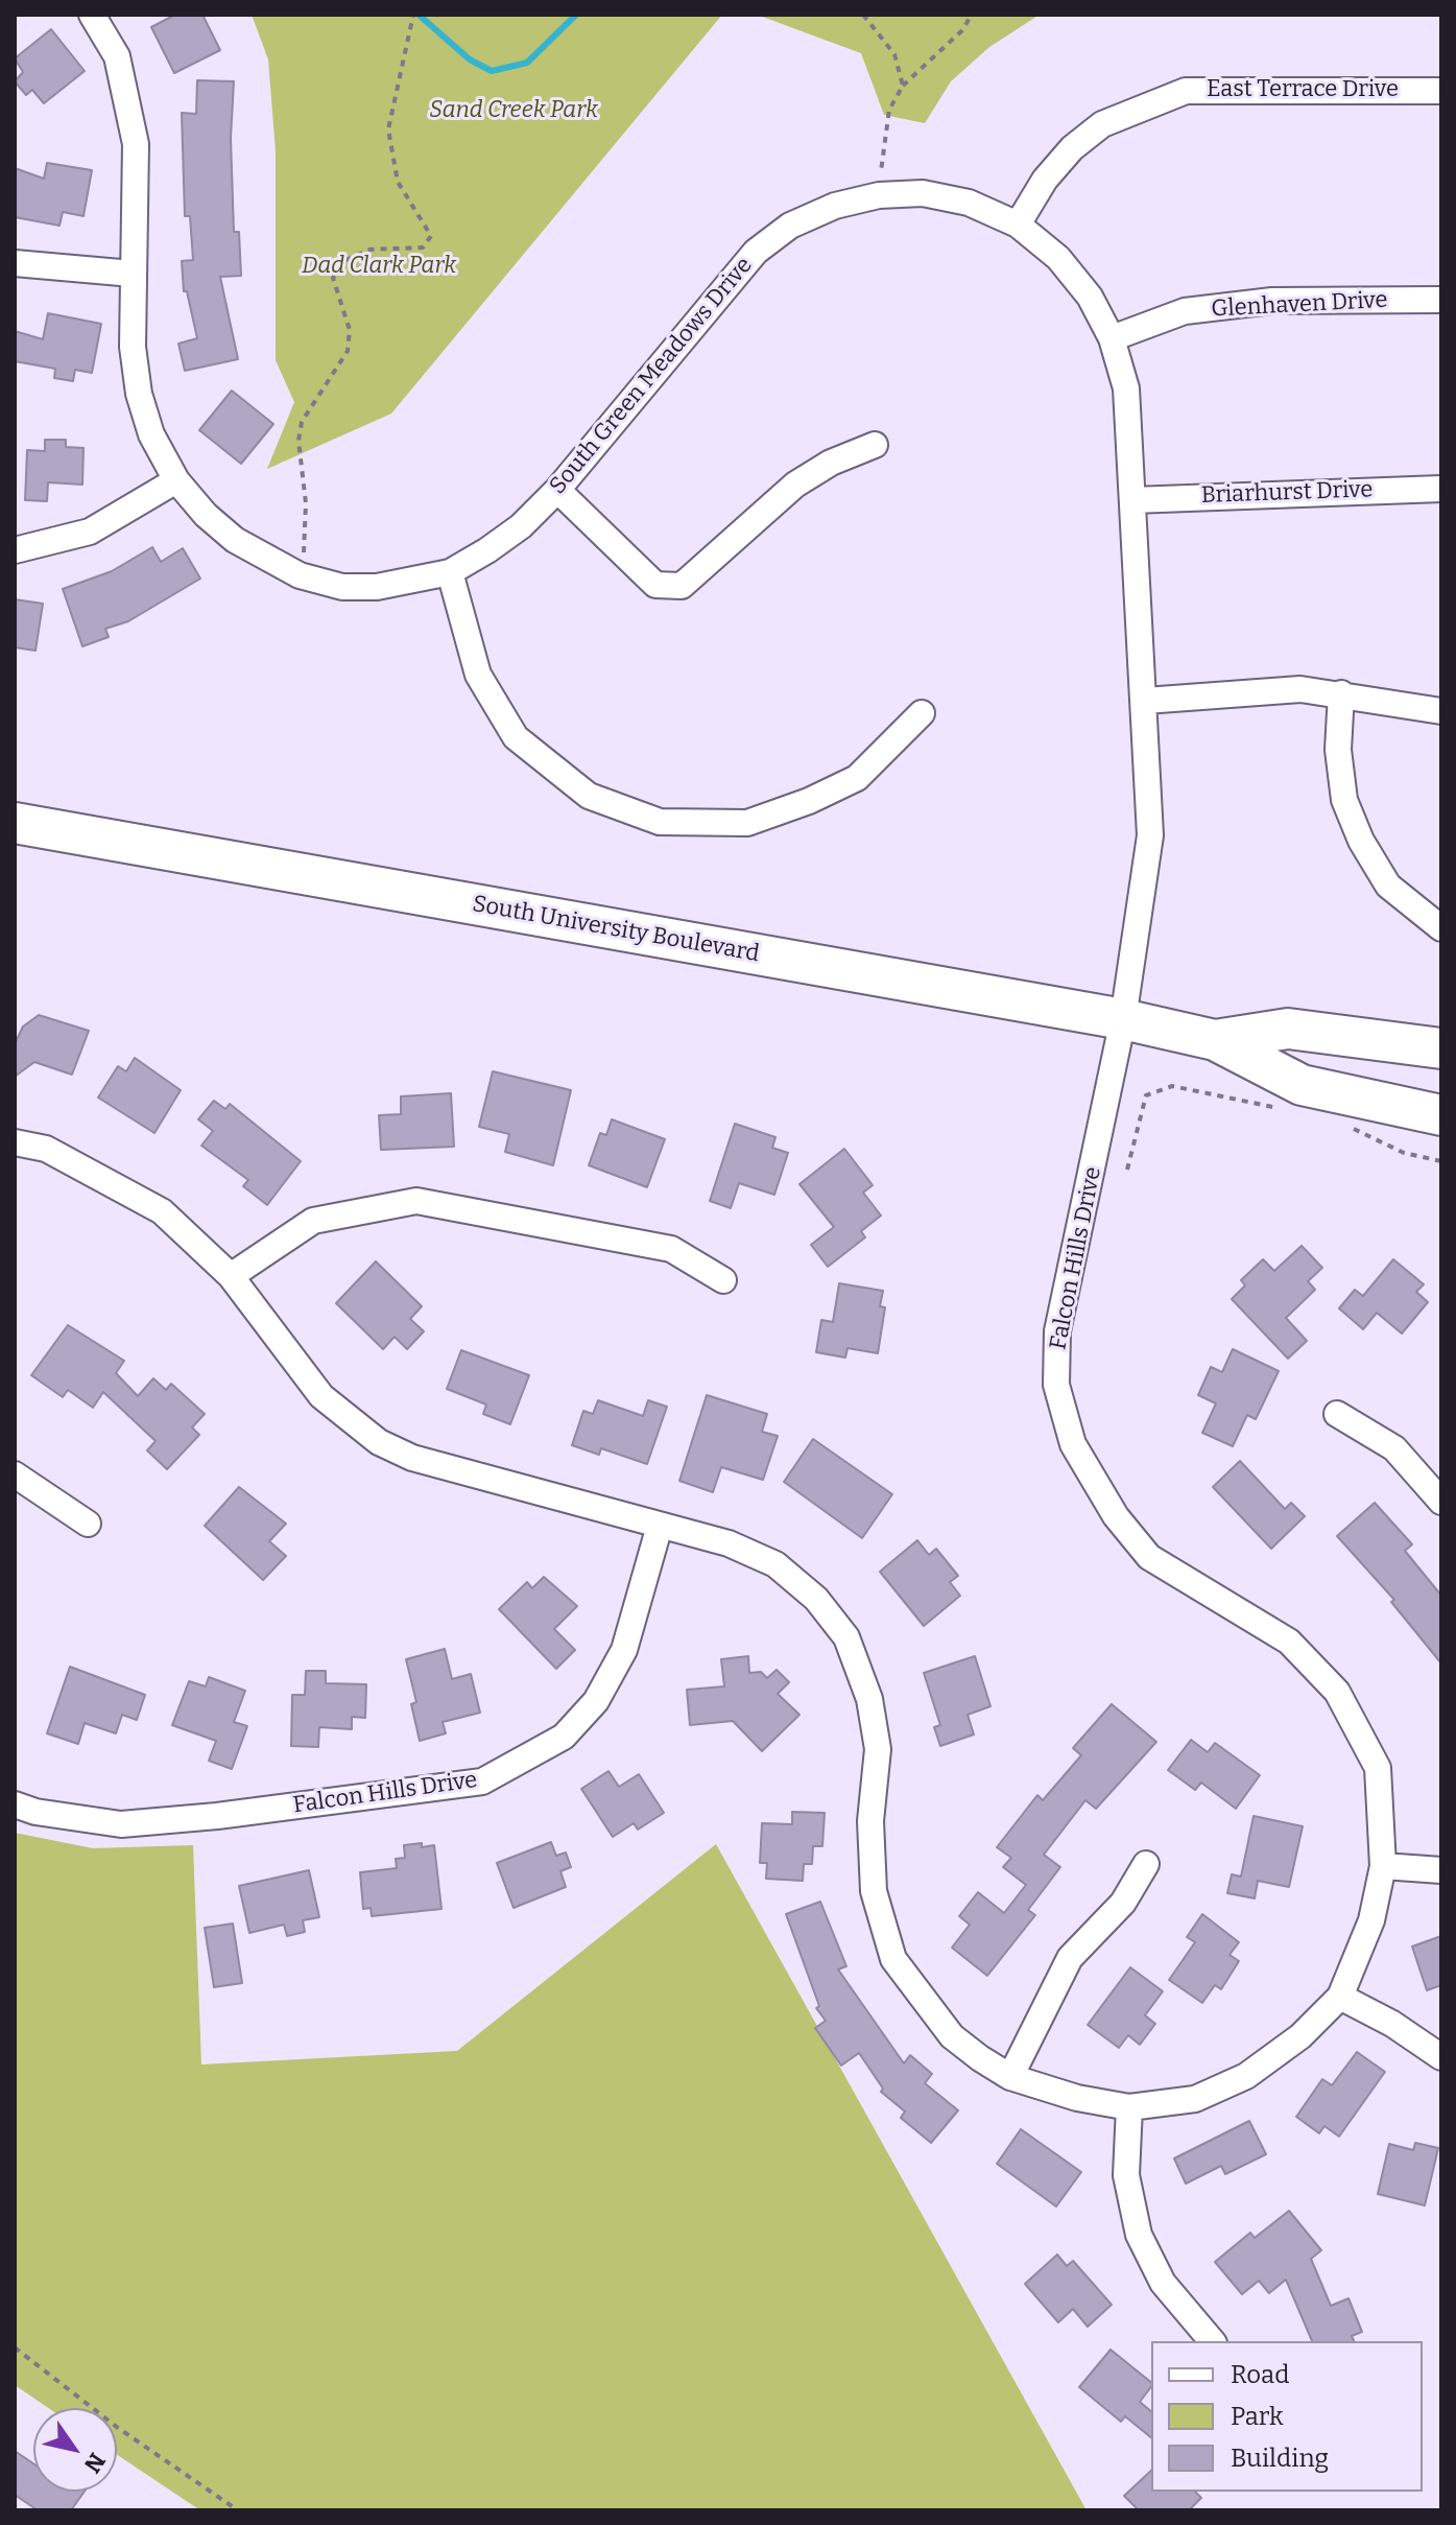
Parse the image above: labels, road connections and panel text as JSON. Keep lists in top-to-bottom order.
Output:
{
  "streets": {
    "main road": ["South University Boulevard"],
    "street": [
      "East Terrace Drive",
      "Glenhaven Drive",
      "South Green Meadows Drive",
      "Briarhurst Drive",
      "Falcon Hills Drive"
    ]
  },
  "crossings": [
    ["East Terrace Drive", "South Green Meadows Drive"],
    ["Glenhaven Drive", "South Green Meadows Drive"],
    ["South Green Meadows Drive", "Briarhurst Drive"],
    ["South Green Meadows Drive", "South University Boulevard"],
    ["South Green Meadows Drive", "Falcon Hills Drive"],
    ["South University Boulevard", "Falcon Hills Drive"]
  ],
  "parks": ["Sand Creek Park", "Dad Clark Park"],
  "legend": ["Road", "Park", "Building"],
  "north": "bottom right"
}
